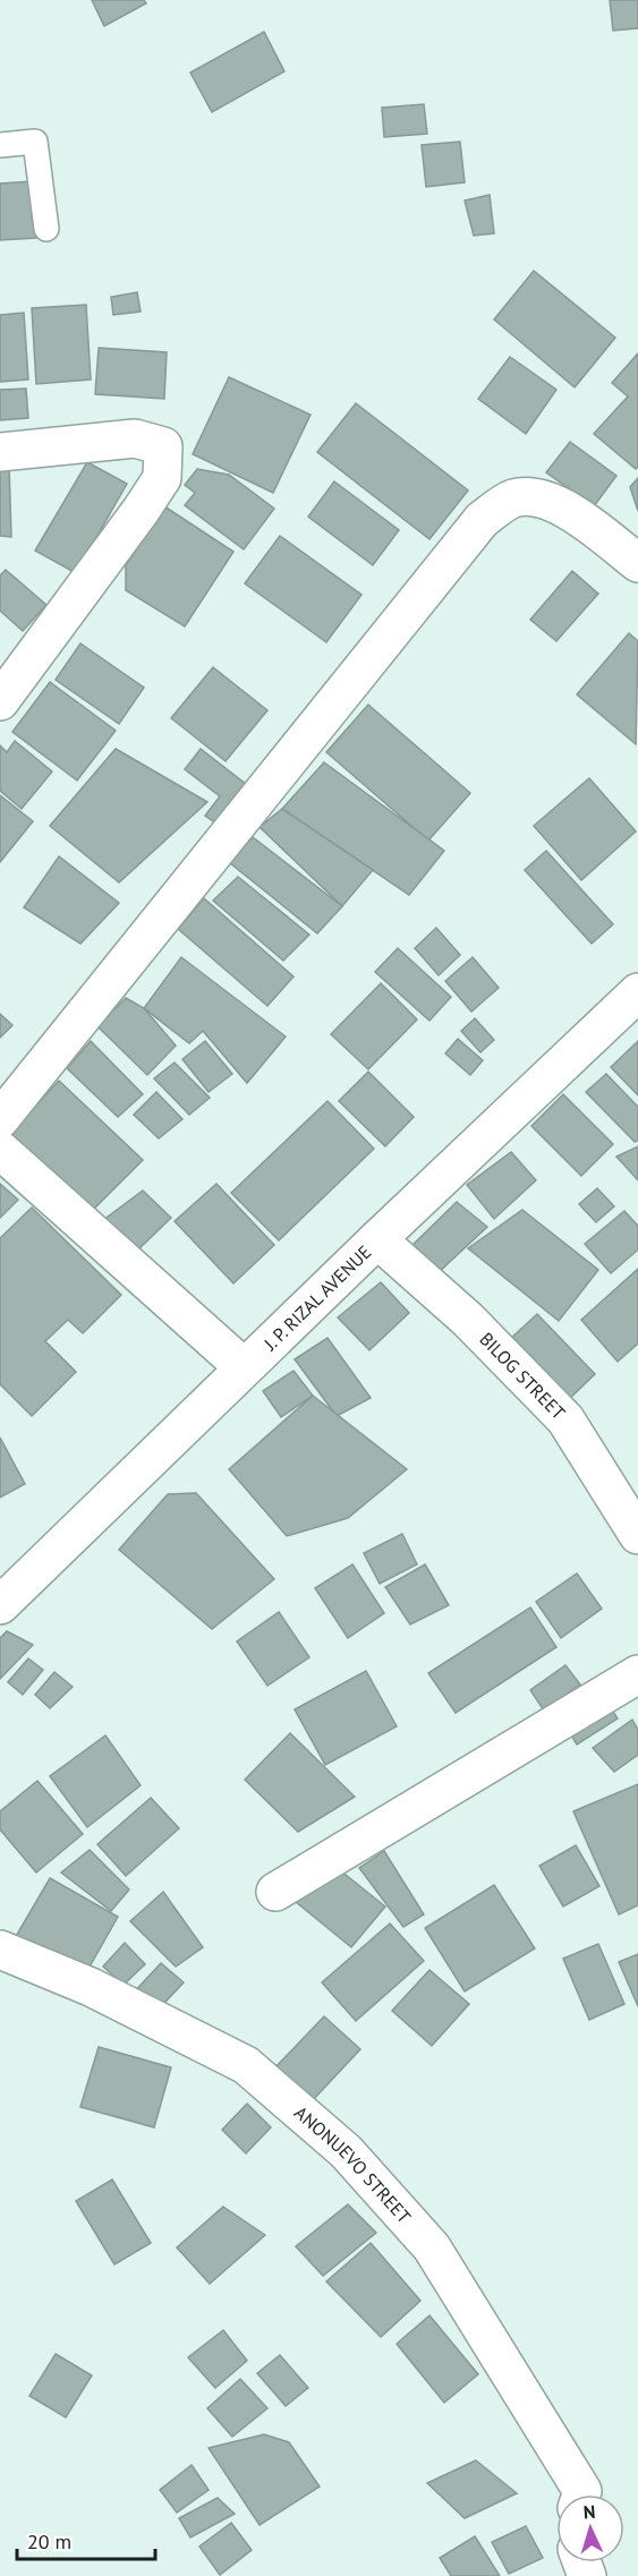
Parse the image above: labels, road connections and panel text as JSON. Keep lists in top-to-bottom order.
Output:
{
  "streets": {
    "street": ["J. P. RIZAL AVENUE", "BILOG STREET", "ANONUEVO STREET"]
  },
  "crossings": [
    ["J. P. RIZAL AVENUE", "BILOG STREET"]
  ],
  "scale_bar": "20 m",
  "north": "top"
}
